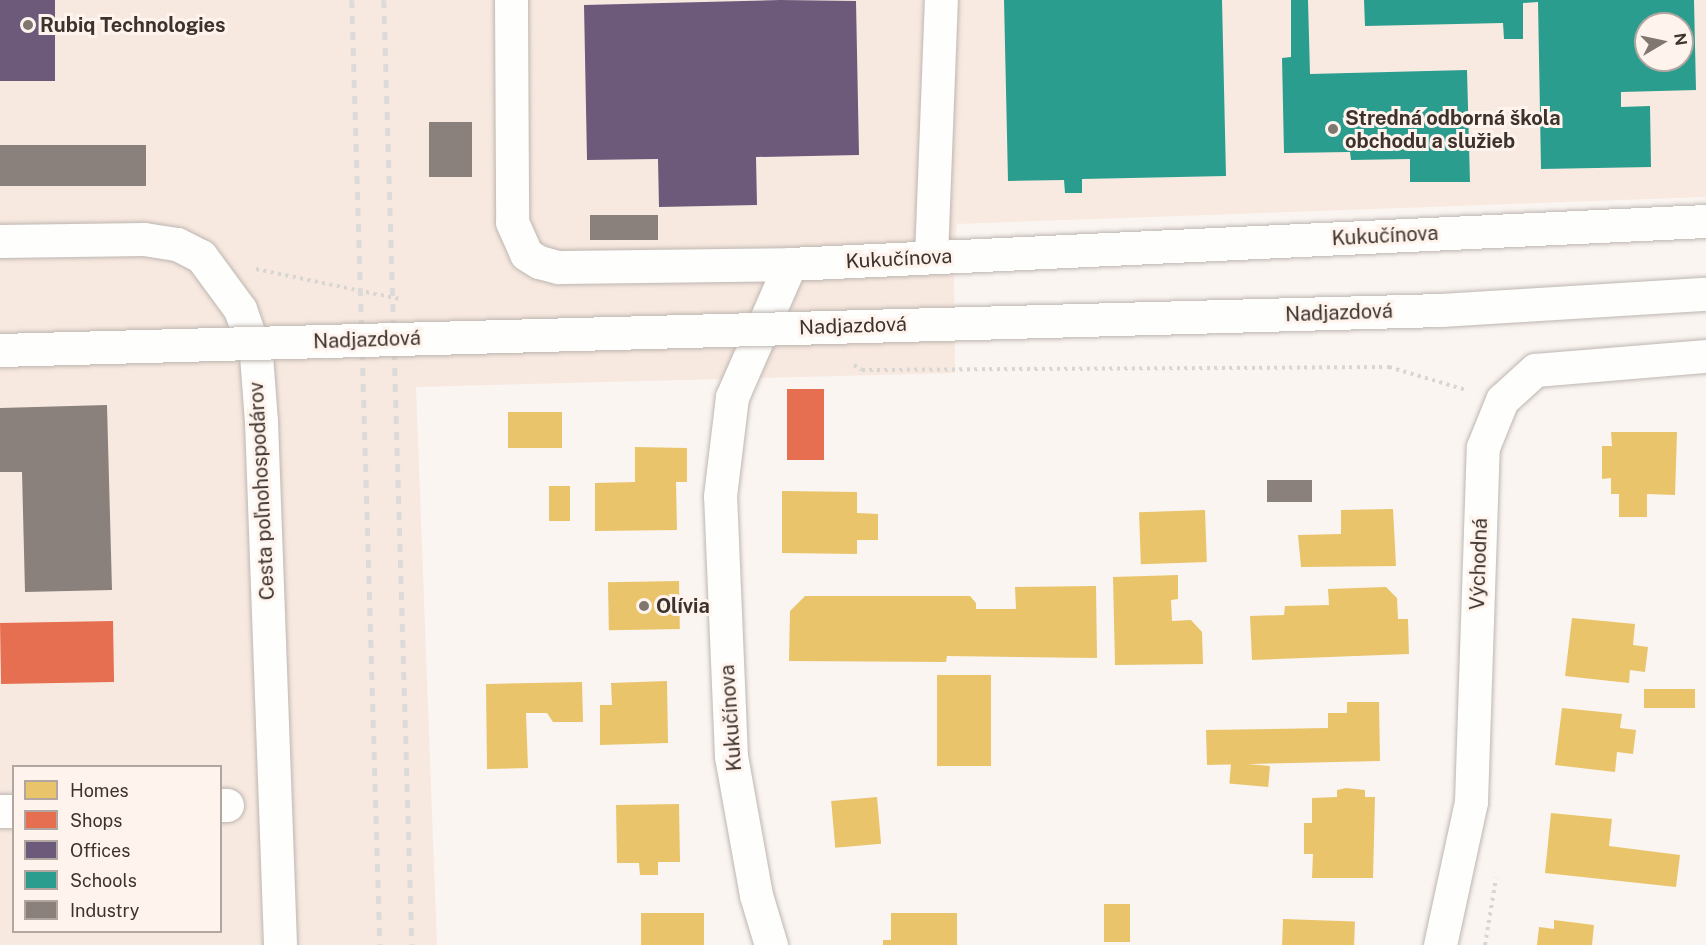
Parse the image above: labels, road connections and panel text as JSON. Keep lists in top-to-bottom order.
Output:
{
  "streets": {
    "street": [
      "Kukučínova",
      "Nadjazdová",
      "Cesta poľnohospodárov",
      "Východná"
    ]
  },
  "places": ["Rubiq Technologies", "Stredná odborná škola obchodu a služieb", "Olívia"],
  "legend": [
    "Homes",
    "Shops",
    "Offices",
    "Schools",
    "Industry"
  ],
  "north": "right"
}
